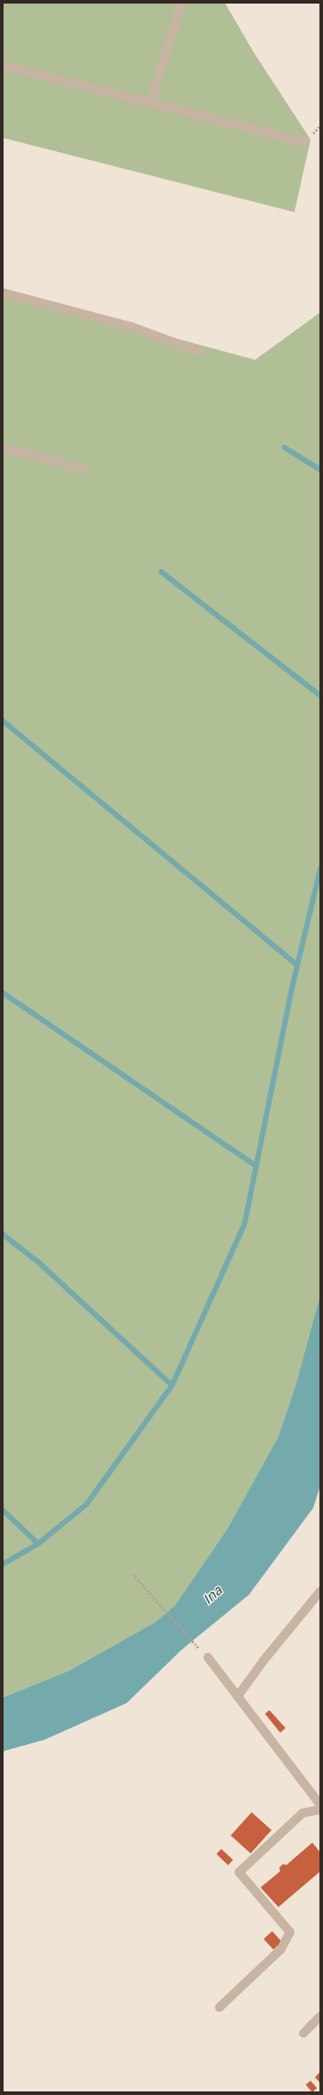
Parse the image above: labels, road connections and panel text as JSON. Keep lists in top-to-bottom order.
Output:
{
  "water": ["Ina"]
}
